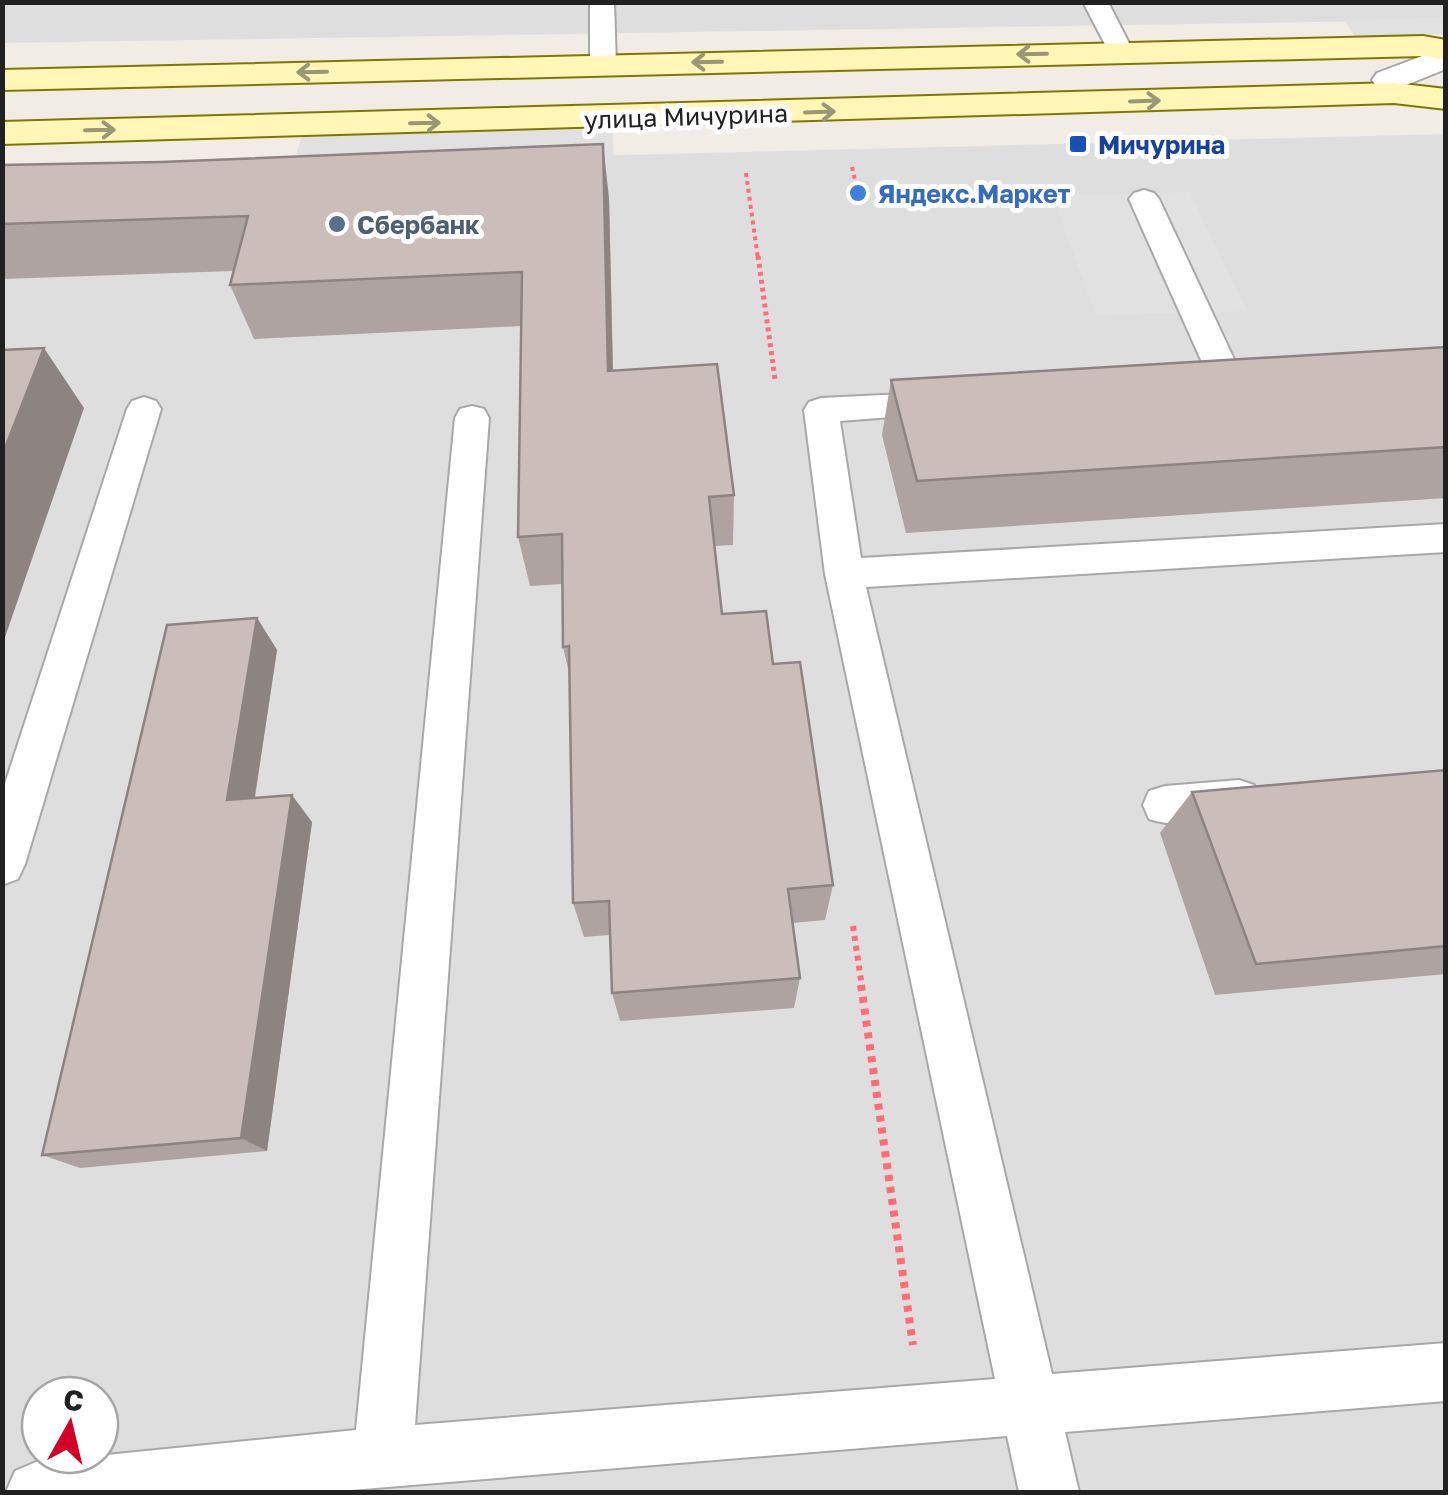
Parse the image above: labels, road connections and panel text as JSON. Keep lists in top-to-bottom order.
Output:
{
  "streets": {
    "street": ["улица Мичурина"]
  },
  "places": {
    "transit": ["Мичурина"],
    "other": ["Яндекс.Маркет", "Сбербанк"]
  },
  "north": "top"
}
